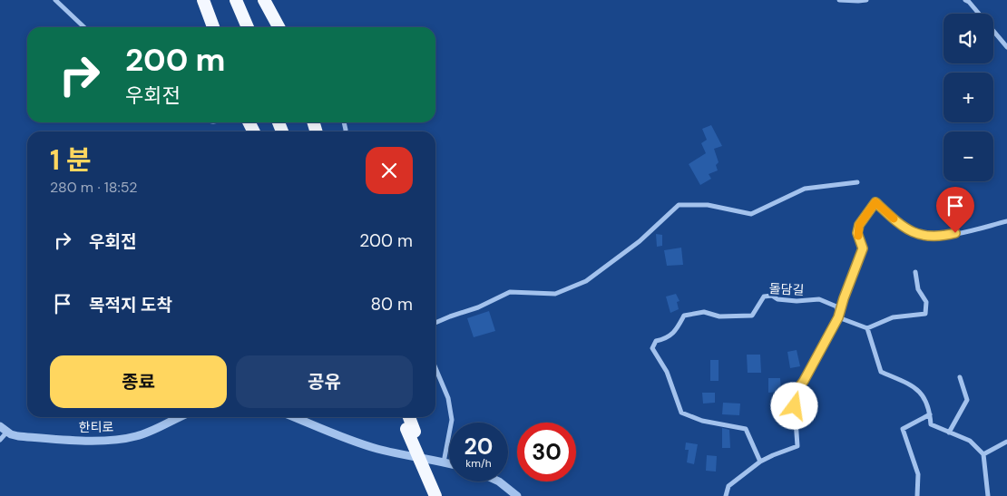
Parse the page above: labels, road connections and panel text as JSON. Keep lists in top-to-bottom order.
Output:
{
  "streets": {
    "street": ["돌담길", "한티로"]
  },
  "page": {
    "map_buttons": ["+", "−"],
    "turn": ["200 m", "우회전"],
    "heading": ["1 분", "280 m · 18:52"],
    "list": [
      {
        "name": "우회전",
        "value": "200 m"
      },
      {
        "name": "목적지 도착",
        "value": "80 m"
      }
    ],
    "buttons": ["종료", "공유"],
    "speed": "20 km/h",
    "limit": "30"
  }
}
